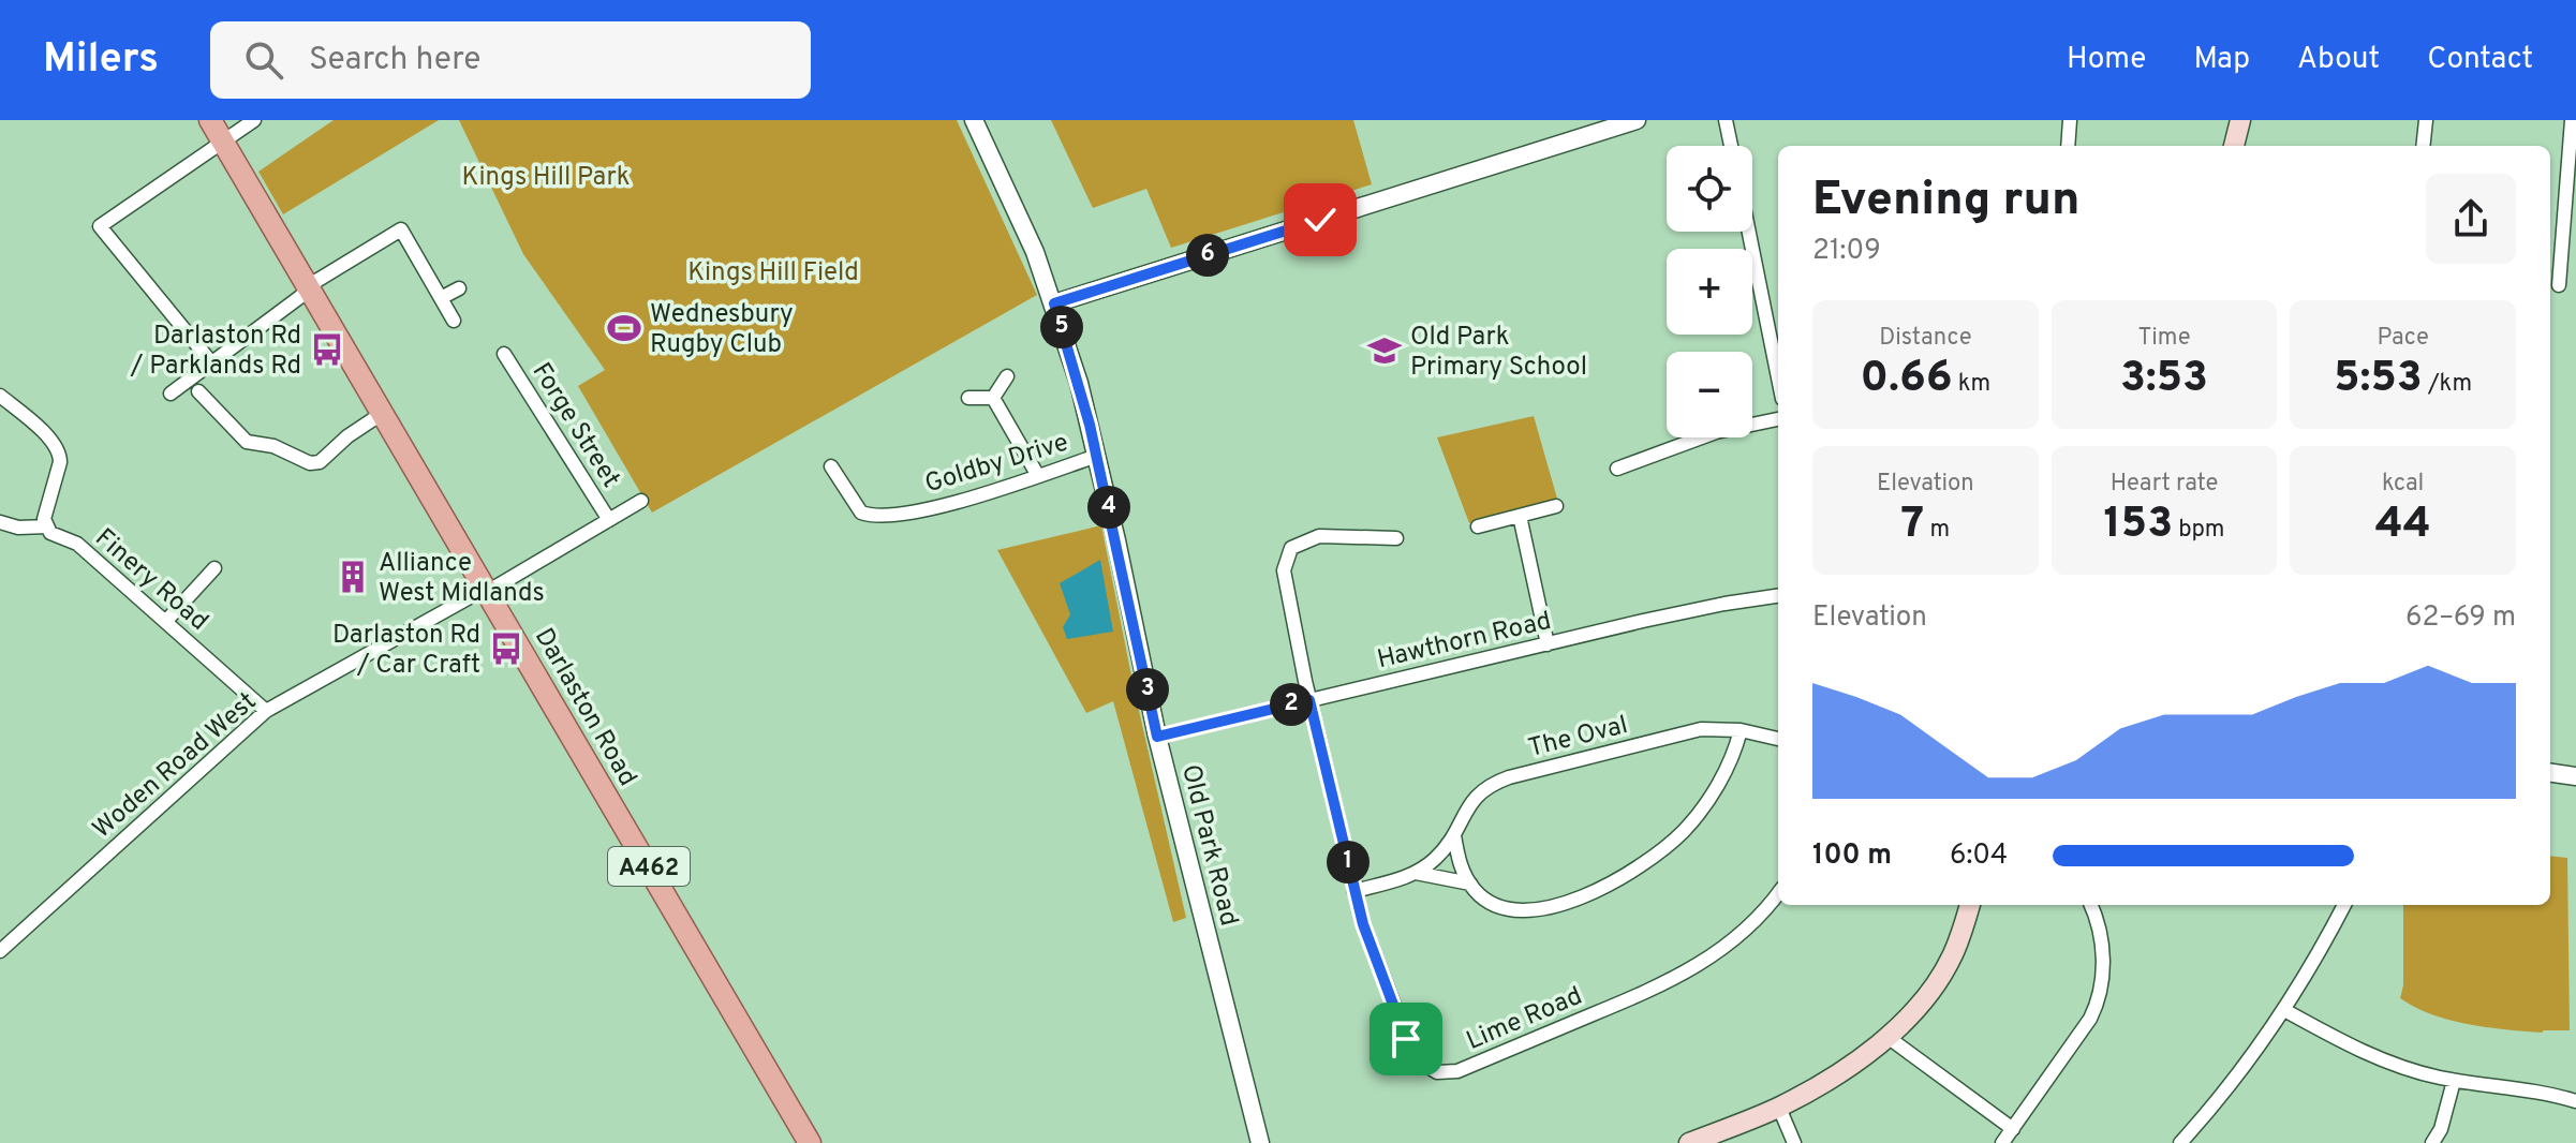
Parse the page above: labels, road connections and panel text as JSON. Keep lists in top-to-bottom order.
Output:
{
  "streets": {
    "main road": ["Darlaston Road", "A462"],
    "street": [
      "Forge Street",
      "Goldby Drive",
      "Finery Road",
      "Hawthorn Road",
      "The Oval",
      "Woden Road West",
      "Old Park Road",
      "Lime Road"
    ]
  },
  "crossings": [
    ["Forge Street", "Darlaston Road"],
    ["Forge Street", "Woden Road West"],
    ["Goldby Drive", "Old Park Road"],
    ["Finery Road", "Woden Road West"],
    ["Hawthorn Road", "Old Park Road"],
    ["Hawthorn Road", "Lime Road"],
    ["Darlaston Road", "Woden Road West"],
    ["The Oval", "Lime Road"]
  ],
  "parks": ["Kings Hill Park", "Kings Hill Field"],
  "places": {
    "sports": ["Wednesbury Rugby Club"],
    "bus stop": ["Darlaston Rd / Parklands Rd", "Darlaston Rd / Car Craft"],
    "school or university": ["Old Park Primary School"],
    "building": ["Alliance West Midlands"]
  },
  "page": {
    "header": "Milers",
    "search": "Search here",
    "nav": [
      "Home",
      "Map",
      "About",
      "Contact"
    ],
    "map_buttons": ["+", "−"],
    "heading": ["Evening run", "21:09"],
    "pins": [
      "6",
      "5",
      "4",
      "3",
      "2",
      "1"
    ],
    "stats": [
      ["Distance", "0.66 km"],
      ["Time", "3:53"],
      ["Pace", "5:53 /km"],
      ["Elevation", "7 m"],
      ["Heart rate", "153 bpm"],
      ["kcal", "44"]
    ],
    "chart": ["Elevation", "62–69 m"],
    "list": [
      {
        "name": "100 m",
        "note": "6:04"
      }
    ]
  }
}
